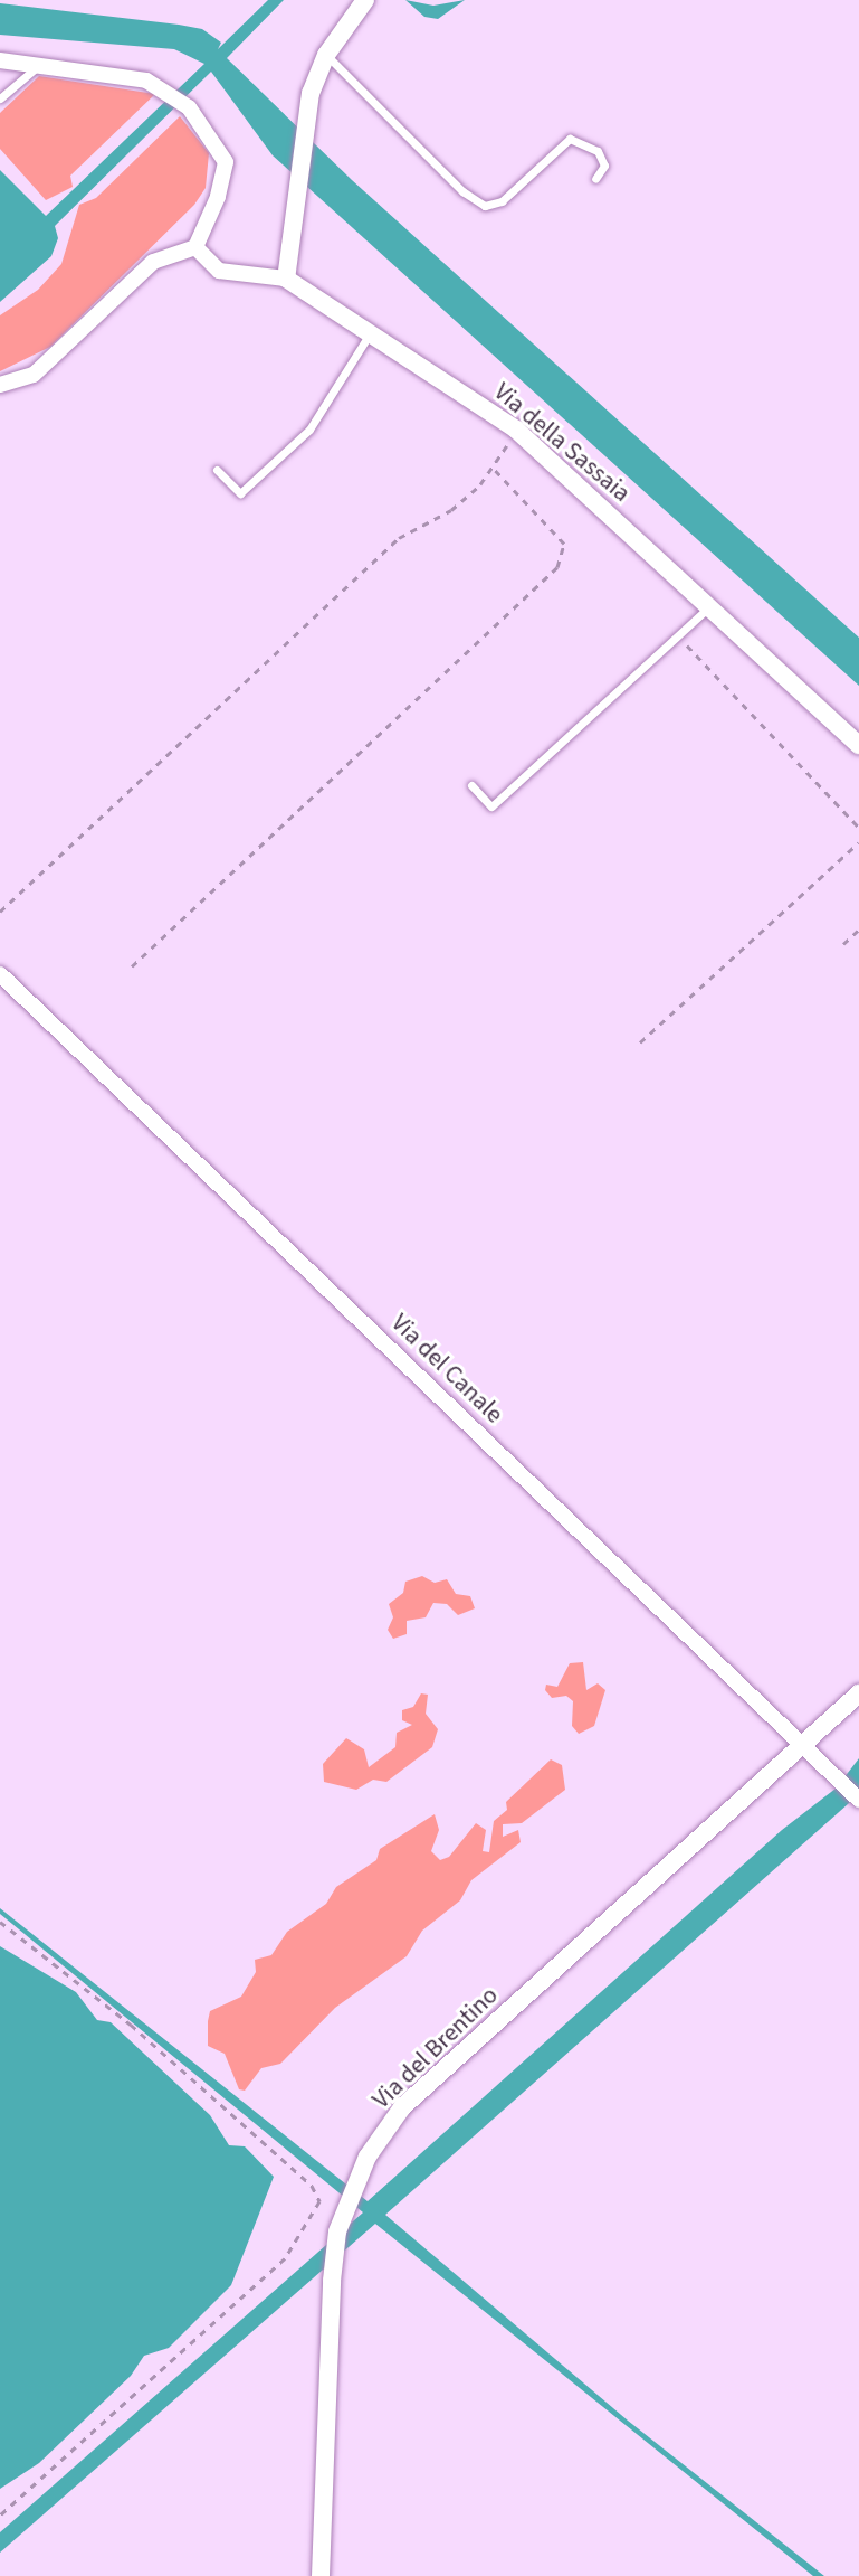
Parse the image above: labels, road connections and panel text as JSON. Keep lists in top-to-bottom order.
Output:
{
  "streets": {
    "street": ["Via della Sassaia", "Via del Canale", "Via del Brentino"]
  },
  "crossings": [
    ["Via del Canale", "Via del Brentino"]
  ]
}
